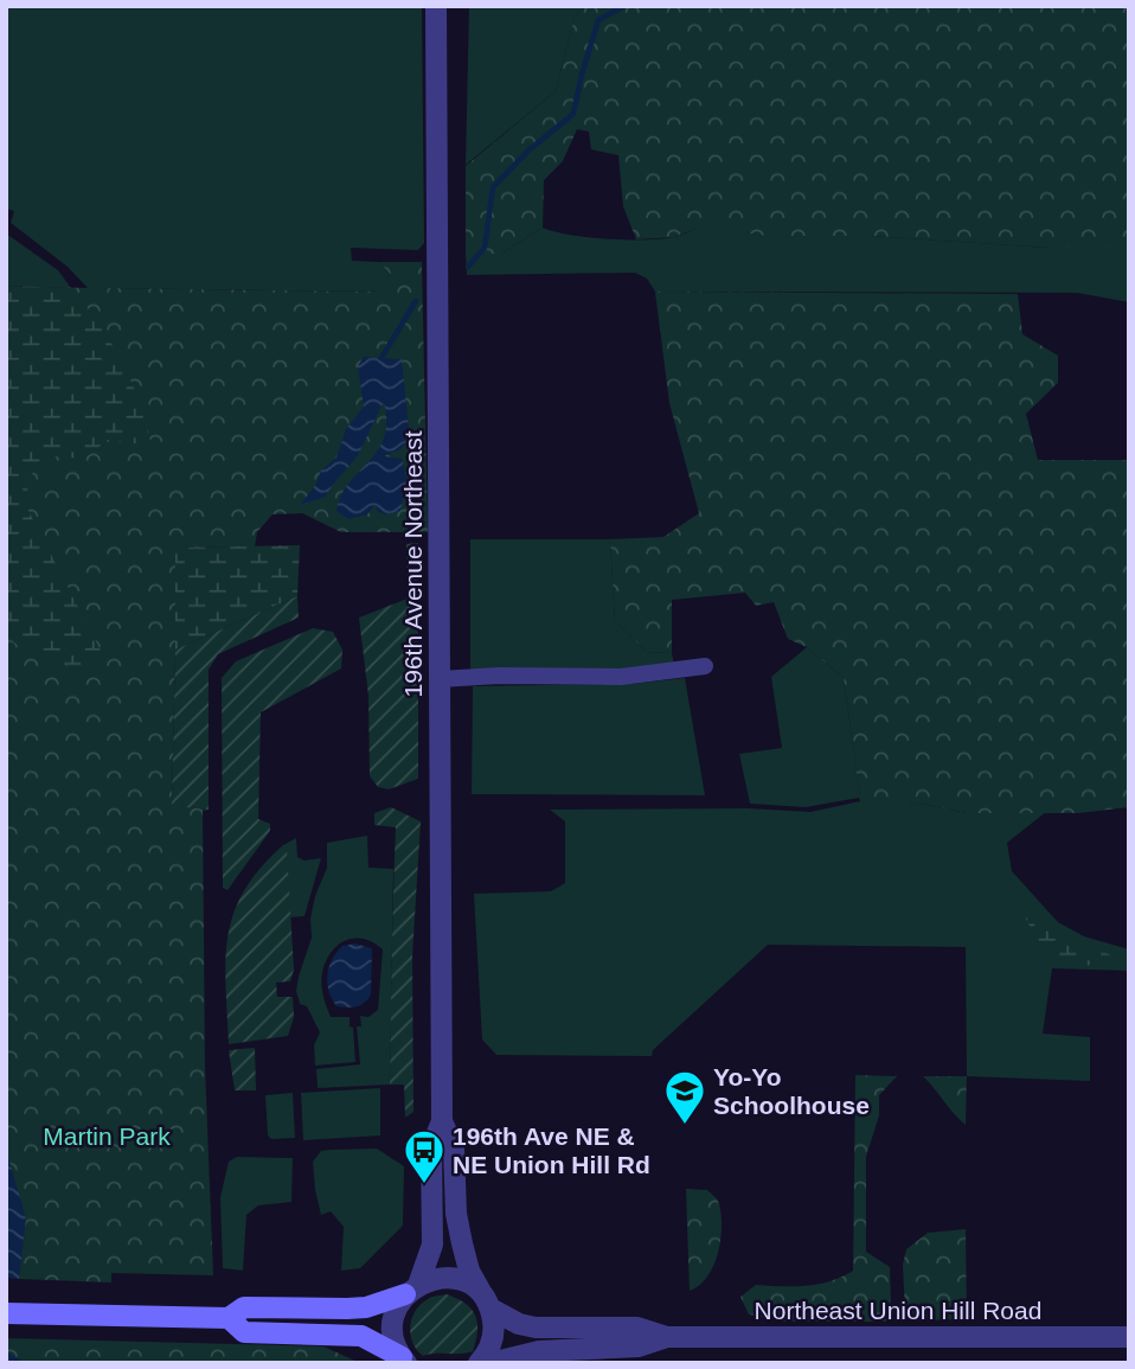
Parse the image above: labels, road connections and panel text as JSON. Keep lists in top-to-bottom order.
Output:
{
  "streets": {
    "street": ["196th Avenue Northeast", "Northeast Union Hill Road"]
  },
  "crossings": [
    ["196th Avenue Northeast", "Northeast Union Hill Road"]
  ],
  "parks": ["Martin Park"],
  "places": {
    "school or university": ["Yo-Yo Schoolhouse"],
    "bus stop": ["196th Ave NE & NE Union Hill Rd"]
  }
}
